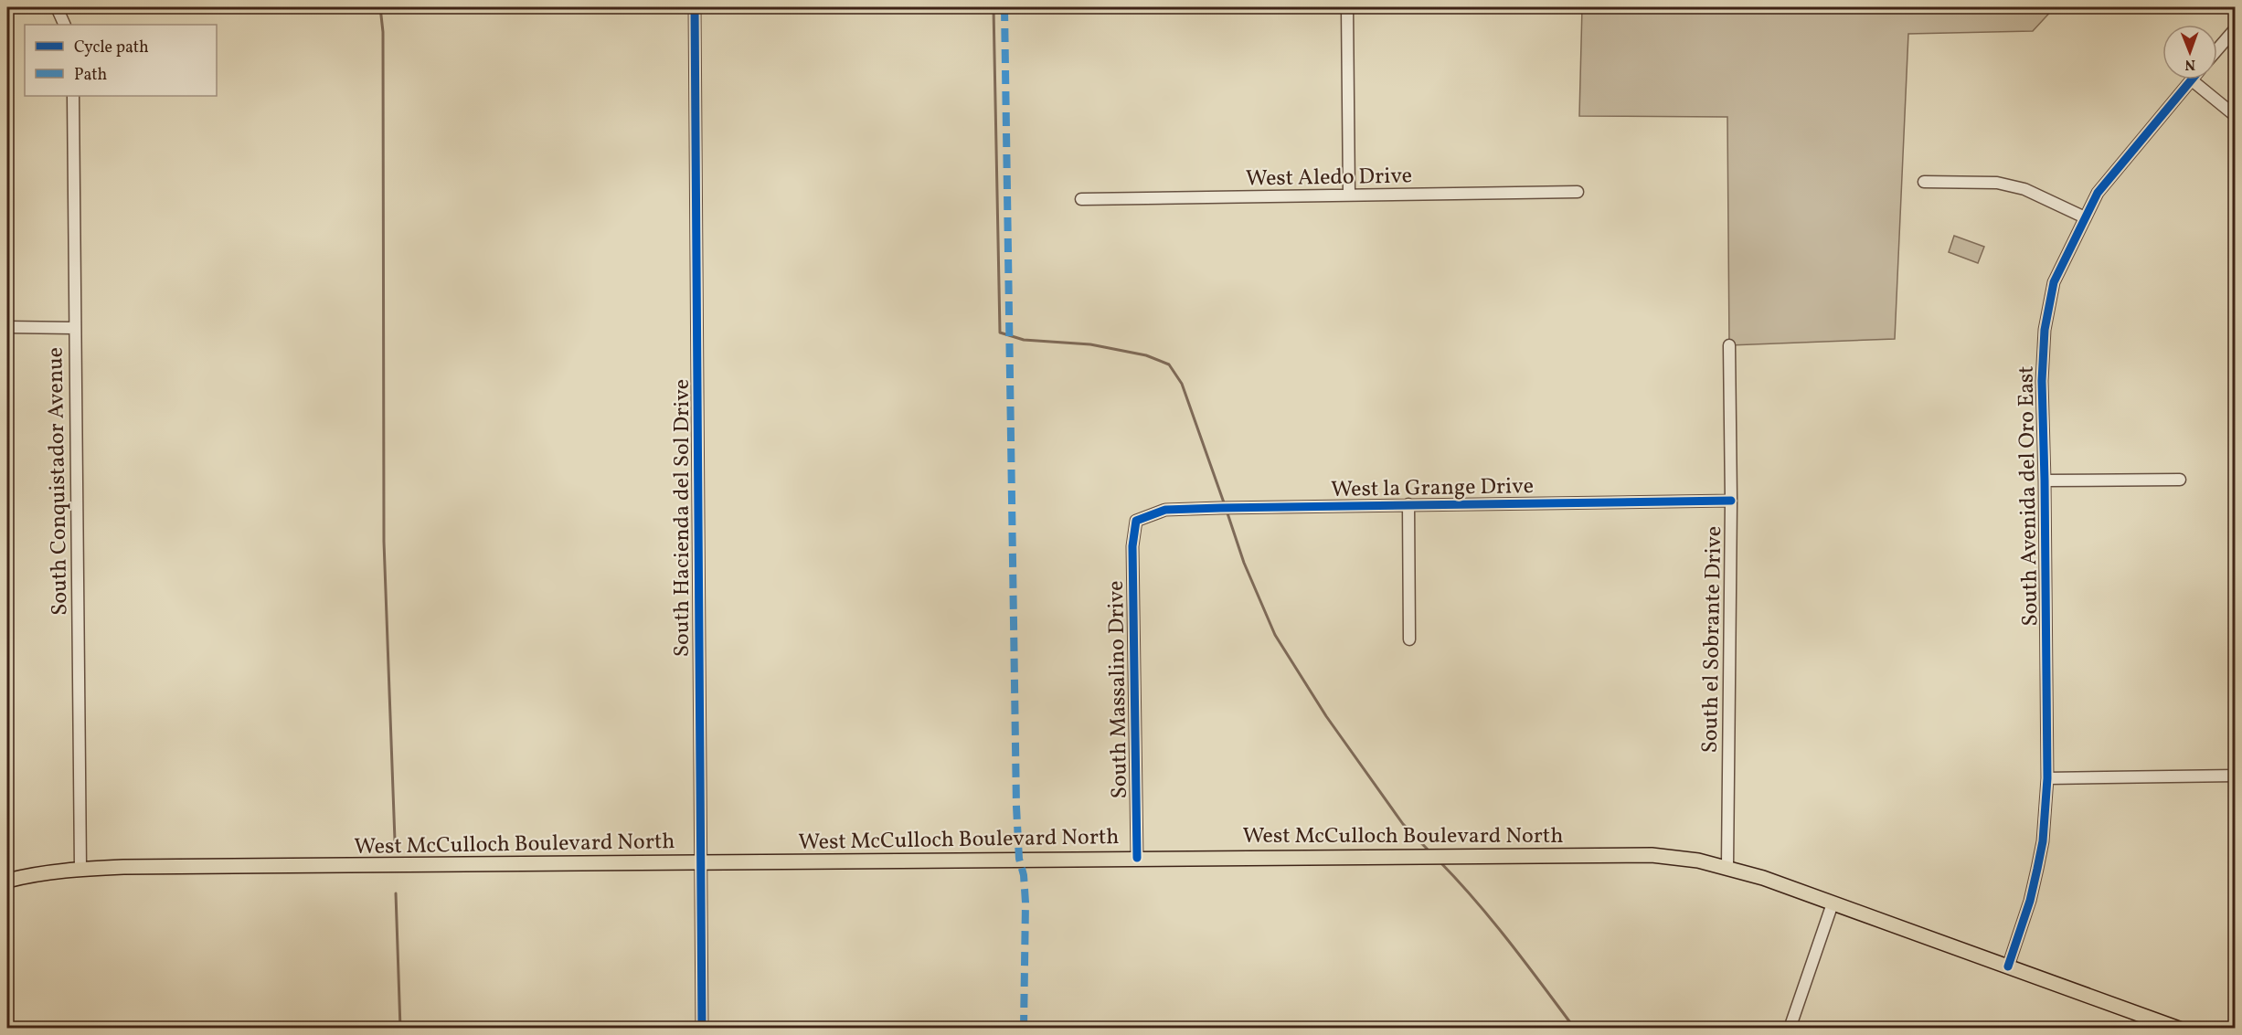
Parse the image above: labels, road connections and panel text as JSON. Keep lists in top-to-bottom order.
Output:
{
  "streets": {
    "main road": ["West McCulloch Boulevard North"],
    "street": [
      "West Aledo Drive",
      "South Conquistador Avenue",
      "West la Grange Drive",
      "South Avenida del Oro East",
      "South Hacienda del Sol Drive",
      "South el Sobrante Drive",
      "South Massalino Drive"
    ]
  },
  "crossings": [
    ["South Conquistador Avenue", "West McCulloch Boulevard North"],
    ["West la Grange Drive", "South el Sobrante Drive"],
    ["West la Grange Drive", "South Massalino Drive"],
    ["South Avenida del Oro East", "West McCulloch Boulevard North"],
    ["South Hacienda del Sol Drive", "West McCulloch Boulevard North"],
    ["South el Sobrante Drive", "West McCulloch Boulevard North"],
    ["South Massalino Drive", "West McCulloch Boulevard North"]
  ],
  "legend": ["Cycle path", "Path"],
  "north": "bottom"
}
